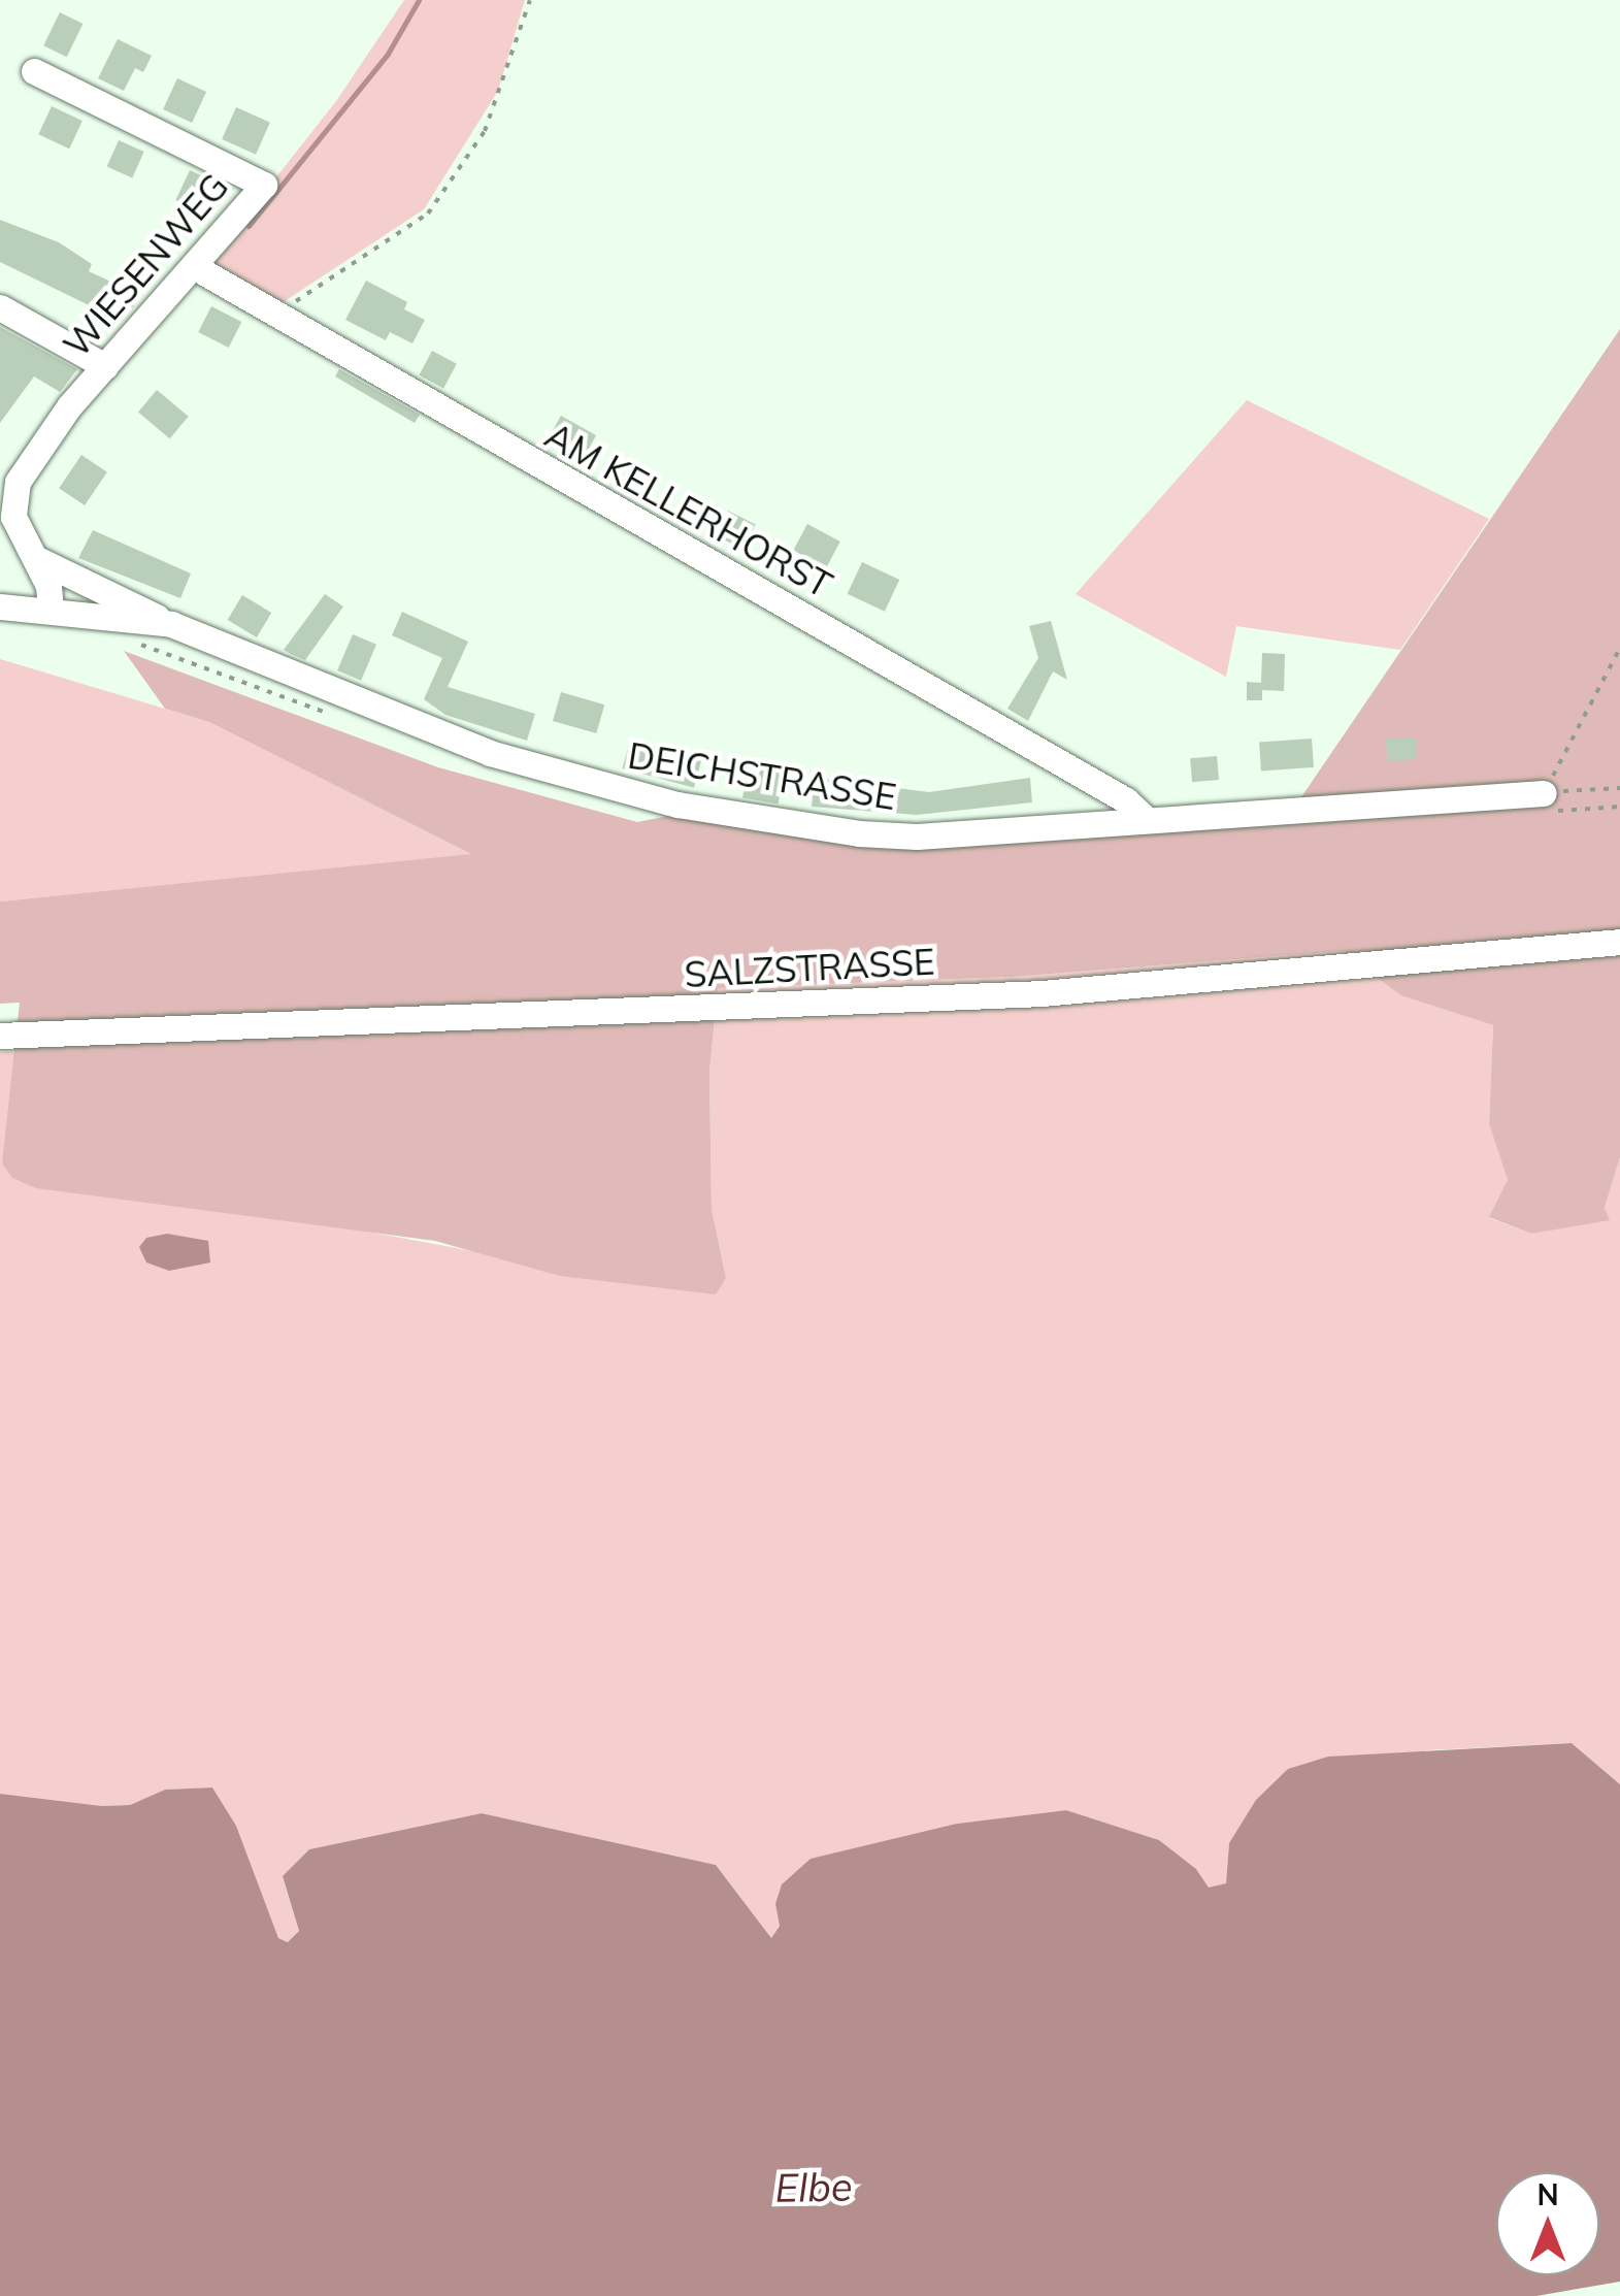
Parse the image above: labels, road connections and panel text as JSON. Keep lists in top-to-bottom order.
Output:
{
  "streets": {
    "street": [
      "WIESENWEG",
      "AM KELLERHORST",
      "DEICHSTRASSE",
      "SALZSTRASSE"
    ]
  },
  "crossings": [
    ["WIESENWEG", "AM KELLERHORST"],
    ["WIESENWEG", "DEICHSTRASSE"],
    ["AM KELLERHORST", "DEICHSTRASSE"]
  ],
  "water": ["Elbe"],
  "north": "top"
}
